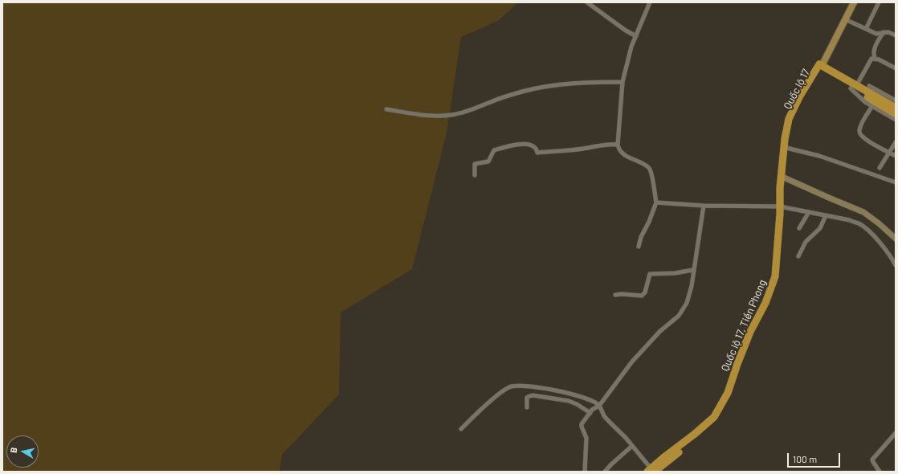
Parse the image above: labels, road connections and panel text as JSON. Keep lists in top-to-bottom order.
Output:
{
  "streets": {
    "highway": ["Quốc lộ 17"]
  },
  "scale_bar": "100 m",
  "north": "left"
}
